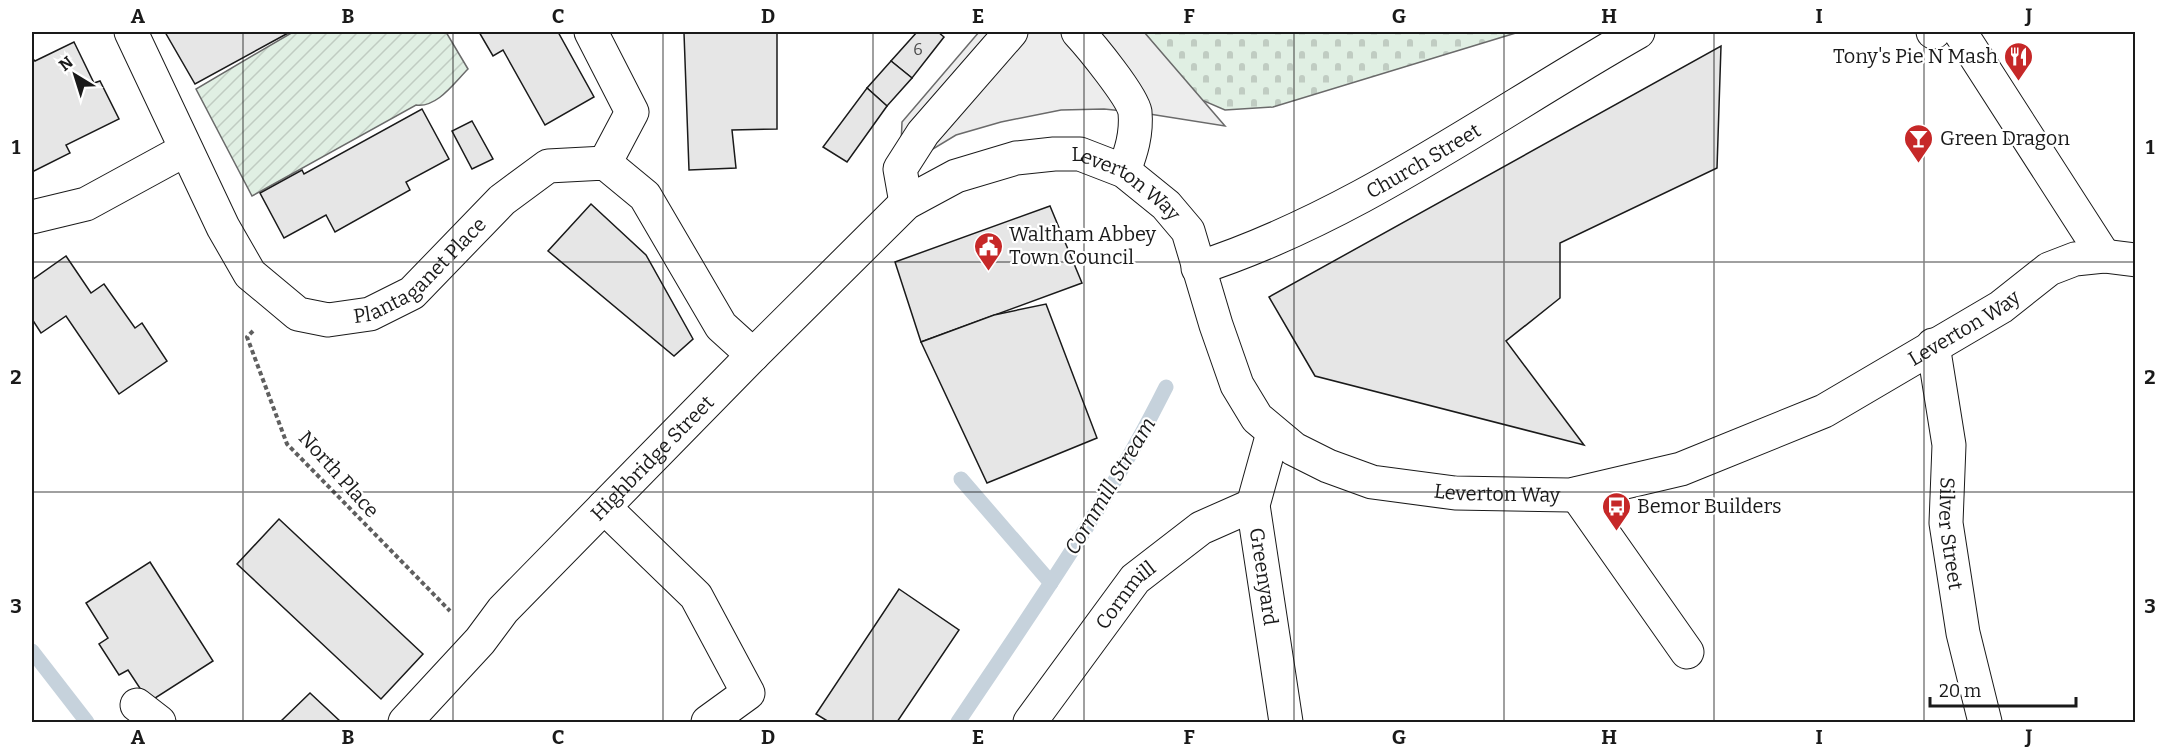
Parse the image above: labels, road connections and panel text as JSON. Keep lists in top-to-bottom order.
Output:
{
  "streets": {
    "street": [
      "Church Street",
      "Leverton Way",
      "Plantaganet Place",
      "Highbridge Street",
      "Silver Street",
      "Greenyard",
      "Cornmill"
    ],
    "path": ["North Place"]
  },
  "crossings": [
    ["Church Street", "Leverton Way"],
    ["Leverton Way", "Highbridge Street"],
    ["Leverton Way", "Silver Street"],
    ["Leverton Way", "Greenyard"],
    ["Plantaganet Place", "North Place"],
    ["Highbridge Street", "North Place"],
    ["Greenyard", "Cornmill"]
  ],
  "water": ["Cornmill Stream"],
  "places": {
    "restaurant": ["Tony's Pie N Mash"],
    "bar": ["Green Dragon"],
    "public building": ["Waltham Abbey Town Council"],
    "bus stop": ["Bemor Builders"]
  },
  "house_numbers": ["6"],
  "scale_bar": "20 m",
  "north": "top left",
  "grid": {
    "columns": [
      "A",
      "B",
      "C",
      "D",
      "E",
      "F",
      "G",
      "H",
      "I",
      "J"
    ],
    "rows": ["1", "2", "3"]
  }
}
